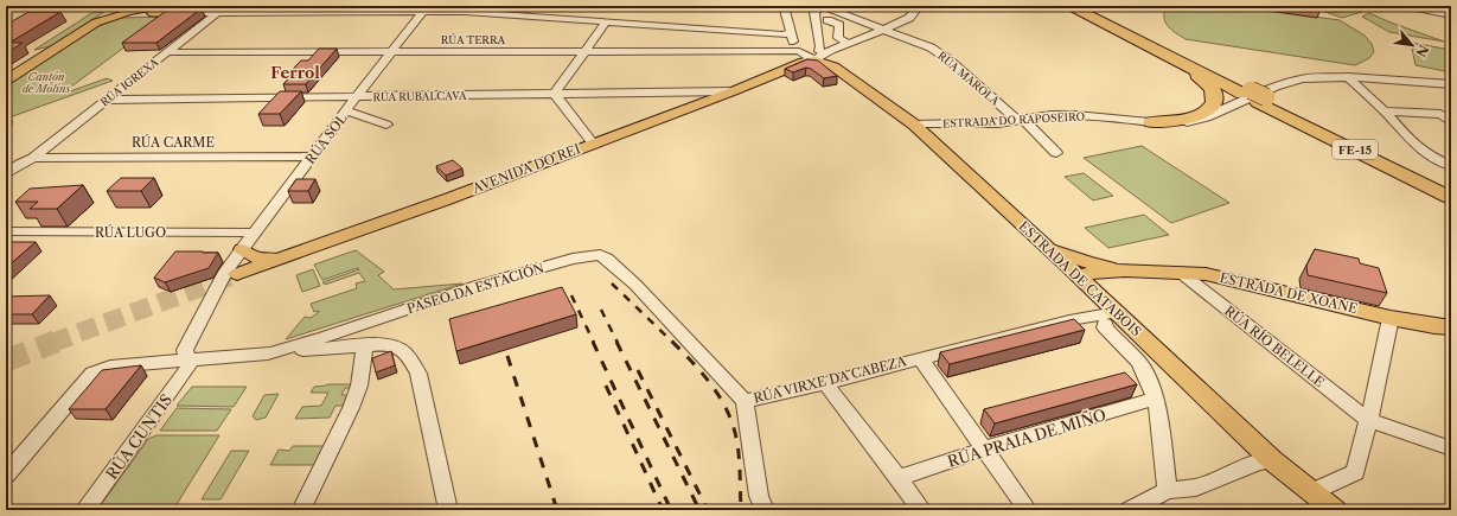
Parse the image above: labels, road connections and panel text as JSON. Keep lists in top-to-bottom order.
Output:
{
  "streets": {
    "highway": ["FE-15"],
    "main road": ["AVENIDA DO REI", "ESTRADA DE CATABOIS", "ESTRADA DE XOANE"],
    "street": [
      "RÚA TERRA",
      "RÚA MAROLA",
      "RÚA IGREXA",
      "RÚA RUBALCAVA",
      "ESTRADA DO RAPOSEIRO",
      "RÚA SOL",
      "RÚA CARME",
      "RÚA LUGO",
      "PASEO DA ESTACIÓN",
      "RÚA RÍO BELELLE",
      "RÚA VIRXE DA CABEZA",
      "RÚA CUNTIS",
      "RÚA PRAIA DE MIÑO"
    ]
  },
  "crossings": [
    ["RÚA TERRA", "RÚA IGREXA"],
    ["RÚA TERRA", "RÚA SOL"],
    ["RÚA TERRA", "AVENIDA DO REI"],
    ["RÚA MAROLA", "ESTRADA DO RAPOSEIRO"],
    ["RÚA IGREXA", "RÚA RUBALCAVA"],
    ["RÚA IGREXA", "RÚA CARME"],
    ["RÚA RUBALCAVA", "RÚA SOL"],
    ["RÚA RUBALCAVA", "AVENIDA DO REI"],
    ["ESTRADA DO RAPOSEIRO", "ESTRADA DE CATABOIS"],
    ["RÚA SOL", "RÚA CARME"],
    ["RÚA SOL", "AVENIDA DO REI"],
    ["RÚA SOL", "RÚA LUGO"],
    ["RÚA SOL", "RÚA CUNTIS"],
    ["AVENIDA DO REI", "ESTRADA DE CATABOIS"],
    ["AVENIDA DO REI", "RÚA CUNTIS"],
    ["ESTRADA DE CATABOIS", "ESTRADA DE XOANE"],
    ["ESTRADA DE CATABOIS", "RÚA VIRXE DA CABEZA"],
    ["PASEO DA ESTACIÓN", "RÚA VIRXE DA CABEZA"],
    ["ESTRADA DE XOANE", "RÚA RÍO BELELLE"]
  ],
  "districts": ["Ferrol"],
  "parks": ["Cantón de Molíns"],
  "north": "bottom right"
}
